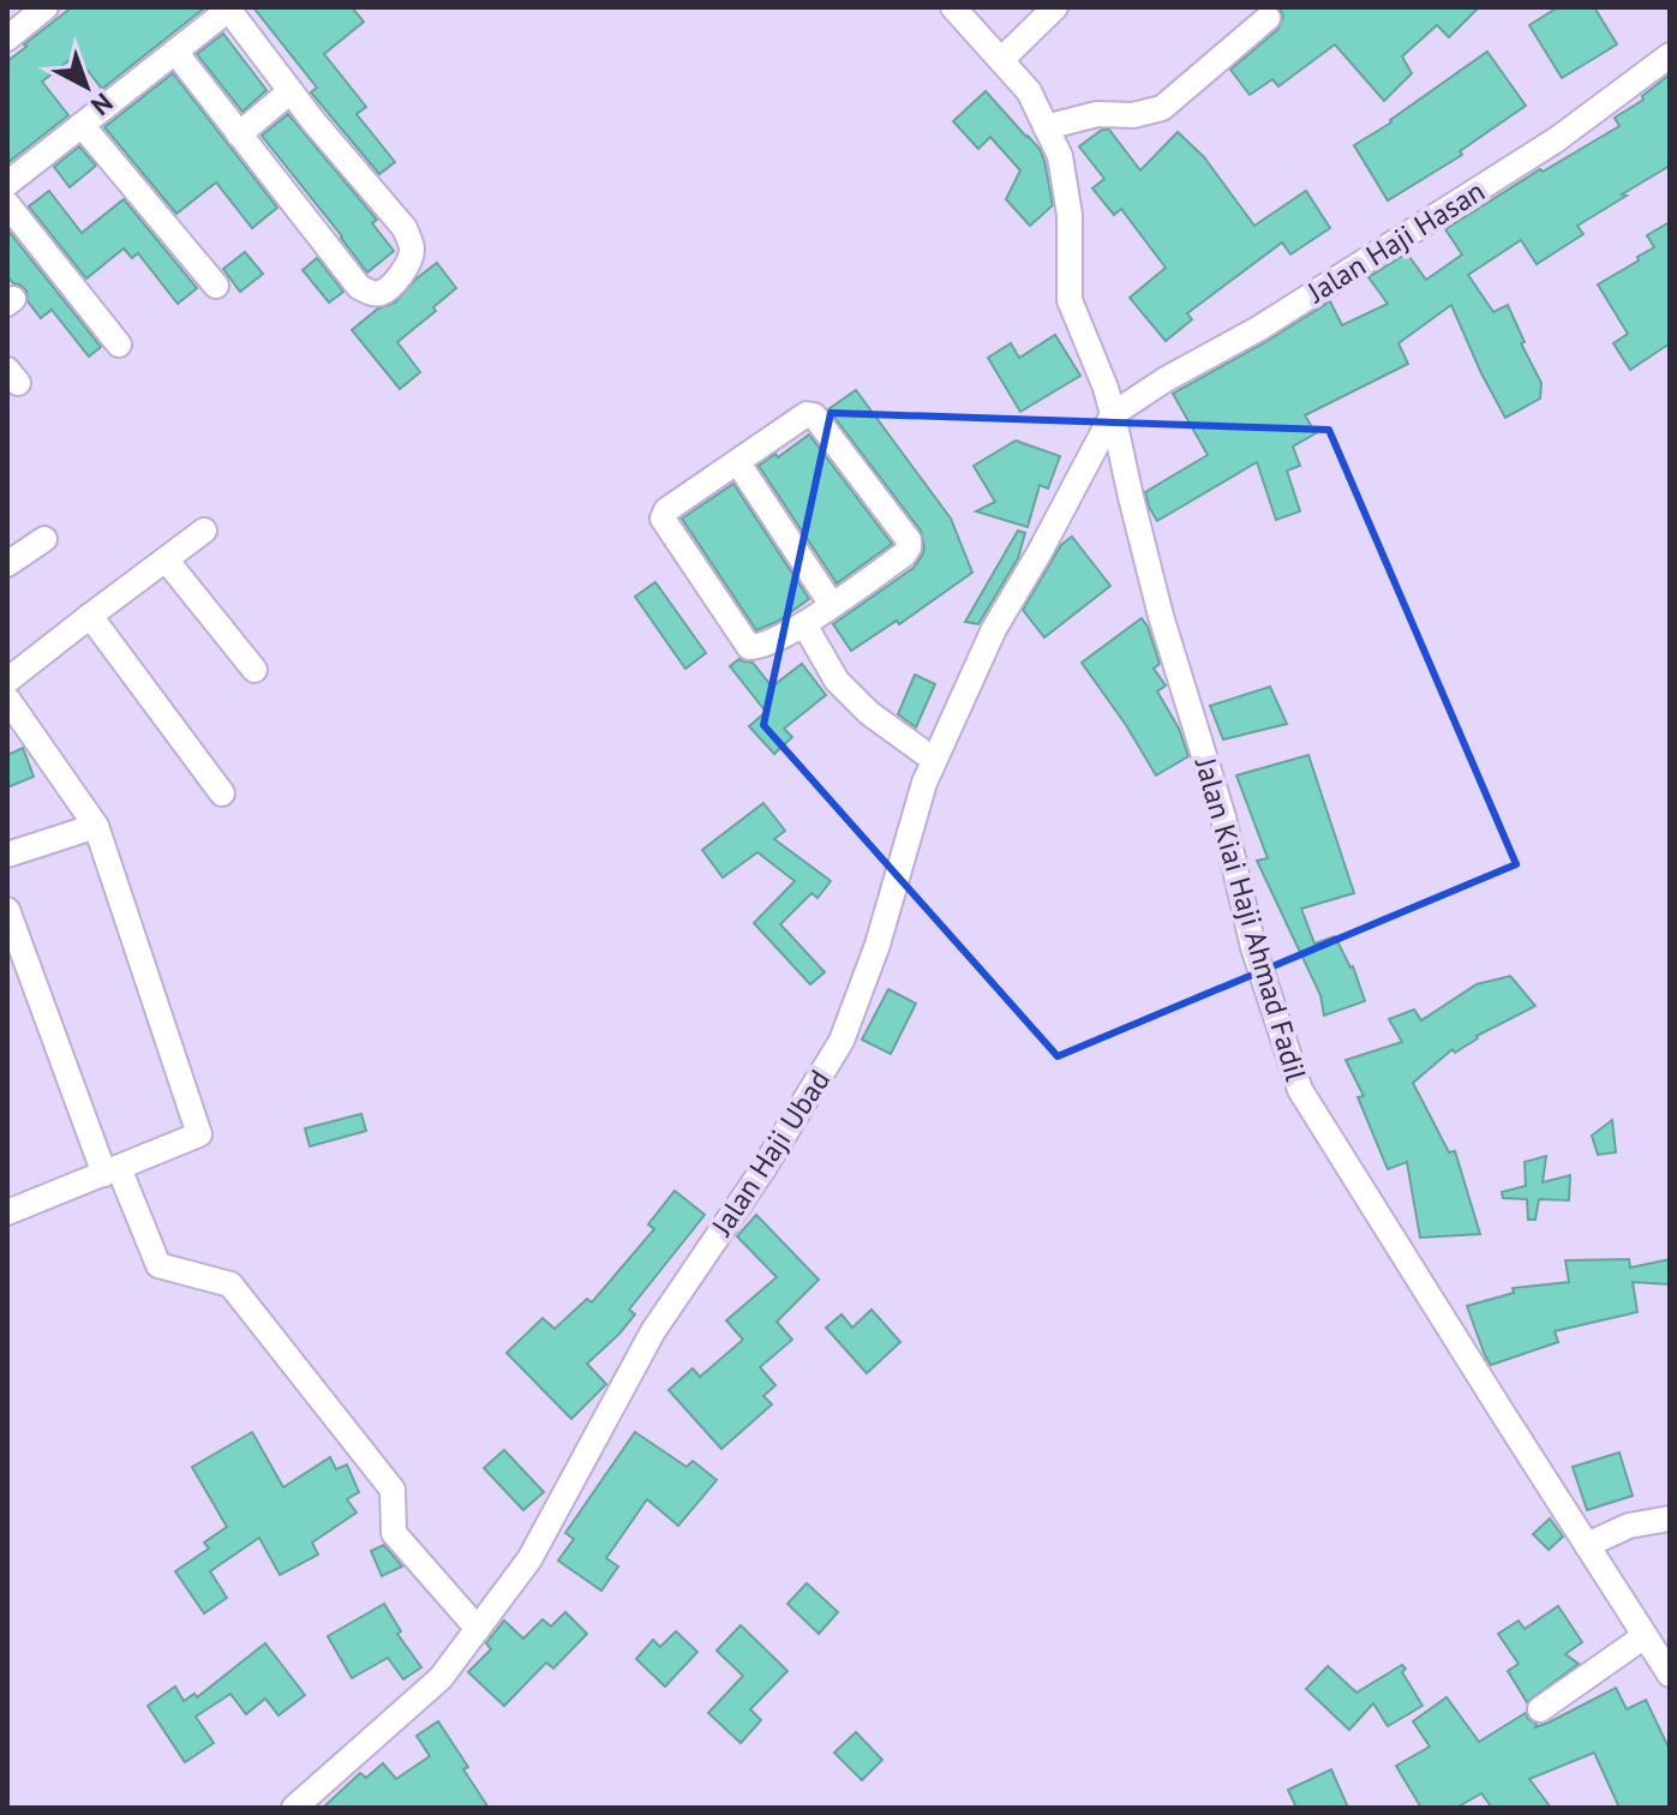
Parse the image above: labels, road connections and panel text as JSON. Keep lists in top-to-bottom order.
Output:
{
  "streets": {
    "street": ["Jalan Haji Hasan", "Jalan Kiai Haji Ahmad Fadil", "Jalan Haji Ubad"]
  },
  "crossings": [
    ["Jalan Haji Hasan", "Jalan Kiai Haji Ahmad Fadil"],
    ["Jalan Haji Hasan", "Jalan Haji Ubad"],
    ["Jalan Kiai Haji Ahmad Fadil", "Jalan Haji Ubad"]
  ],
  "north": "bottom right"
}
